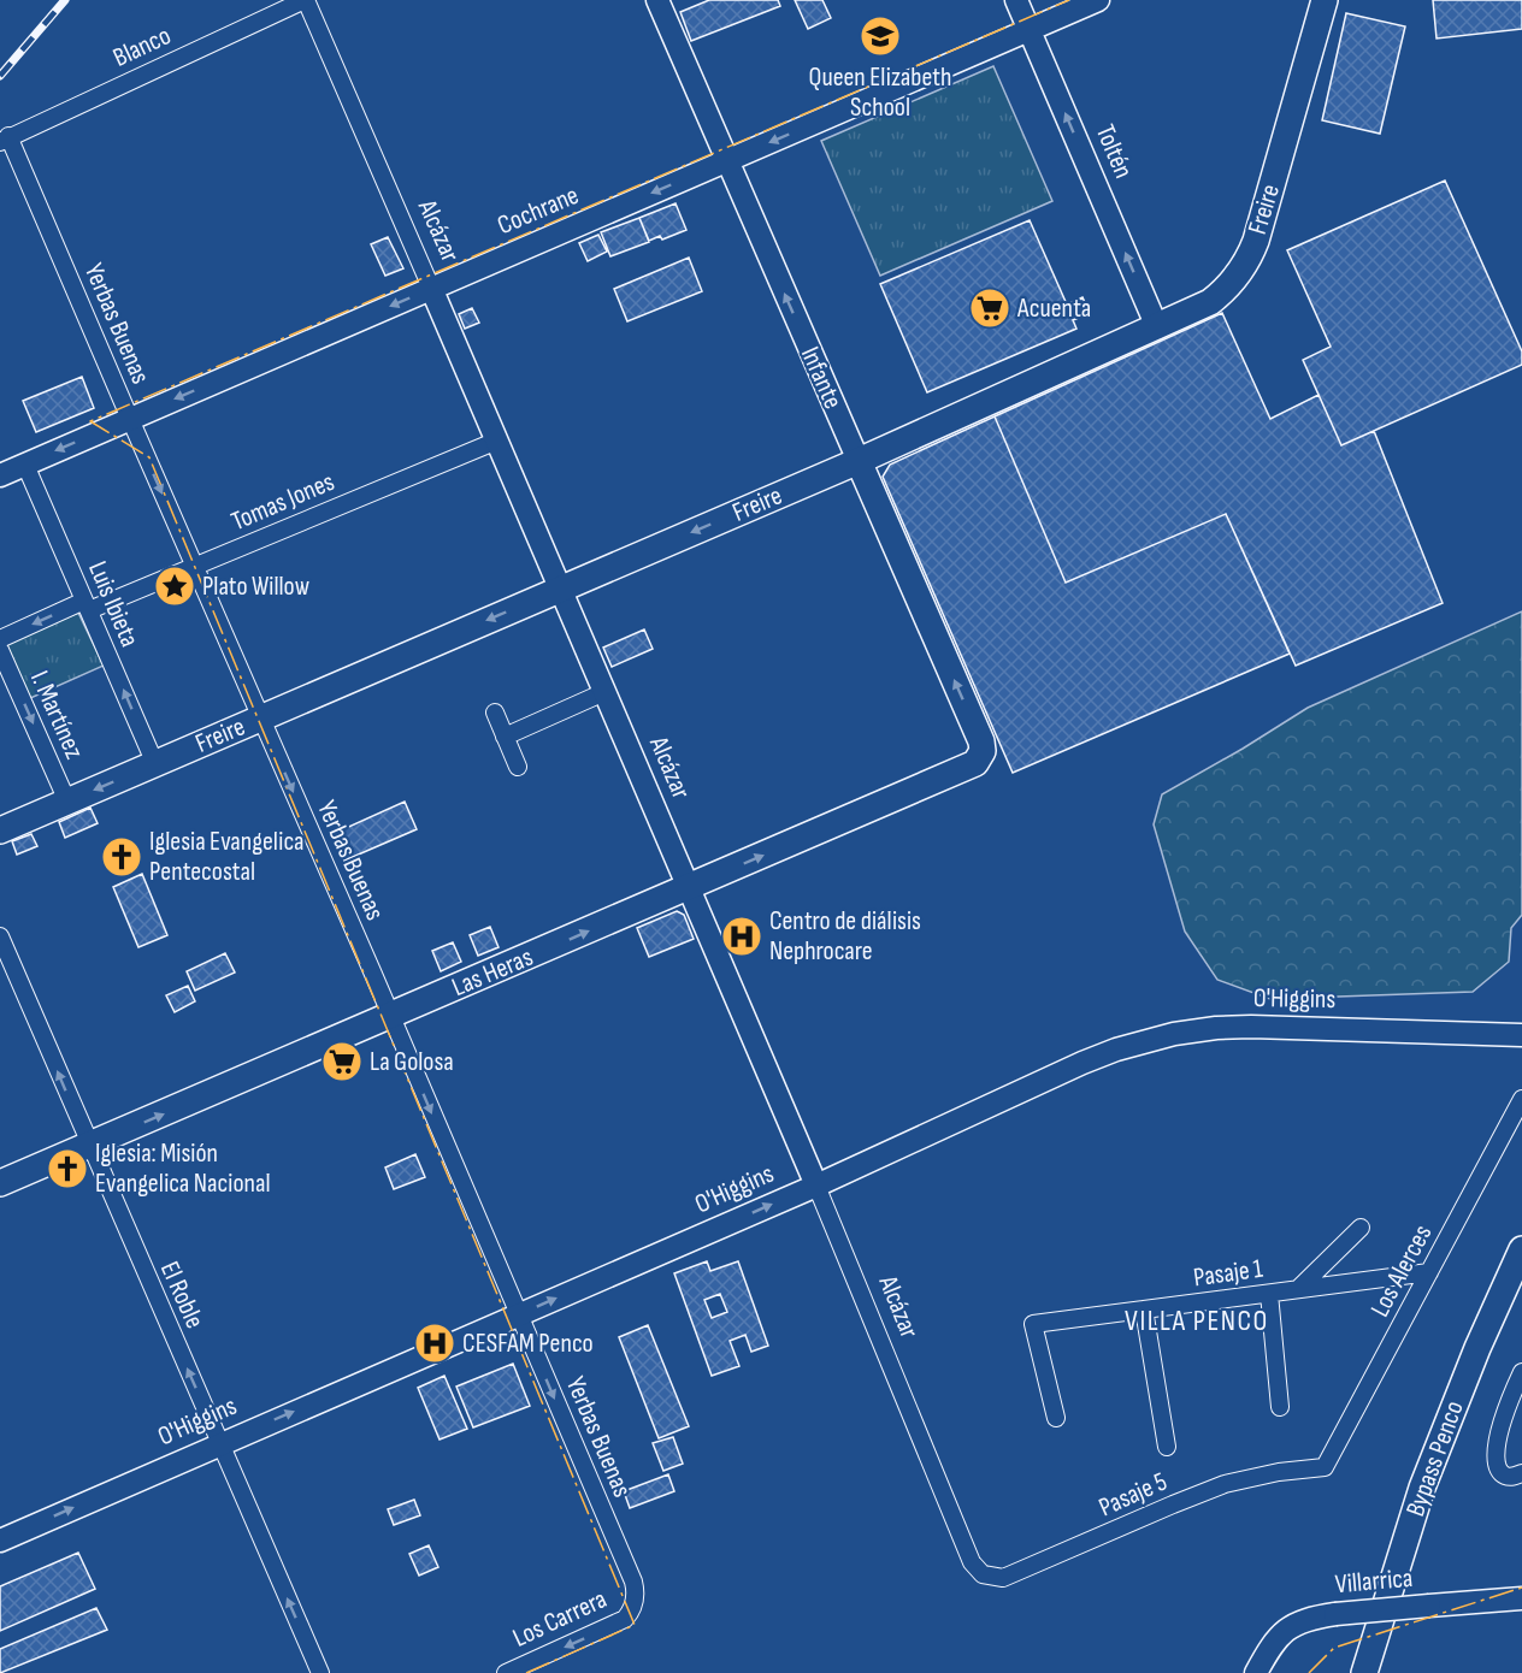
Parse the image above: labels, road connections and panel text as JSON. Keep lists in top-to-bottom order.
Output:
{
  "streets": {
    "main road": [
      "Freire",
      "Infante",
      "Las Heras",
      "Bypass Penco"
    ],
    "street": [
      "Blanco",
      "Toltén",
      "Cochrane",
      "Alcázar",
      "Yerbas Buenas",
      "Tomas Jones",
      "Luis Ibieta",
      "I. Martínez",
      "O'Higgins",
      "Los Alerces",
      "Pasaje 1",
      "El Roble",
      "Pasaje 5",
      "Villarrica",
      "Los Carrera"
    ]
  },
  "crossings": [
    ["Blanco", "Alcázar"],
    ["Blanco", "Yerbas Buenas"],
    ["Toltén", "Freire"],
    ["Toltén", "Cochrane"],
    ["Freire", "Alcázar"],
    ["Freire", "Yerbas Buenas"],
    ["Freire", "Infante"],
    ["Freire", "Luis Ibieta"],
    ["Freire", "I. Martínez"],
    ["Cochrane", "Alcázar"],
    ["Cochrane", "Yerbas Buenas"],
    ["Cochrane", "Infante"],
    ["Cochrane", "Luis Ibieta"],
    ["Alcázar", "Tomas Jones"],
    ["Alcázar", "Las Heras"],
    ["Alcázar", "O'Higgins"],
    ["Alcázar", "Pasaje 5"],
    ["Yerbas Buenas", "Tomas Jones"],
    ["Yerbas Buenas", "Las Heras"],
    ["Yerbas Buenas", "O'Higgins"],
    ["Yerbas Buenas", "Los Carrera"],
    ["Infante", "Las Heras"],
    ["Tomas Jones", "Luis Ibieta"],
    ["Las Heras", "El Roble"],
    ["O'Higgins", "El Roble"],
    ["Los Alerces", "Pasaje 1"],
    ["Los Alerces", "Pasaje 5"]
  ],
  "one_way": [
    "Toltén",
    "Freire",
    "Cochrane",
    "Yerbas Buenas",
    "Infante",
    "Luis Ibieta",
    "I. Martínez",
    "Las Heras",
    "O'Higgins",
    "El Roble",
    "Los Carrera"
  ],
  "districts": ["VILLA PENCO"],
  "places": {
    "school or university": ["Queen Elizabeth School"],
    "supermarket": ["Acuenta", "La Golosa"],
    "place": ["Plato Willow"],
    "church": ["Iglesia Evangelica Pentecostal", "Iglesia: Misión Evangelica Nacional"],
    "hospital": ["Centro de diálisis Nephrocare", "CESFAM Penco"]
  }
}
